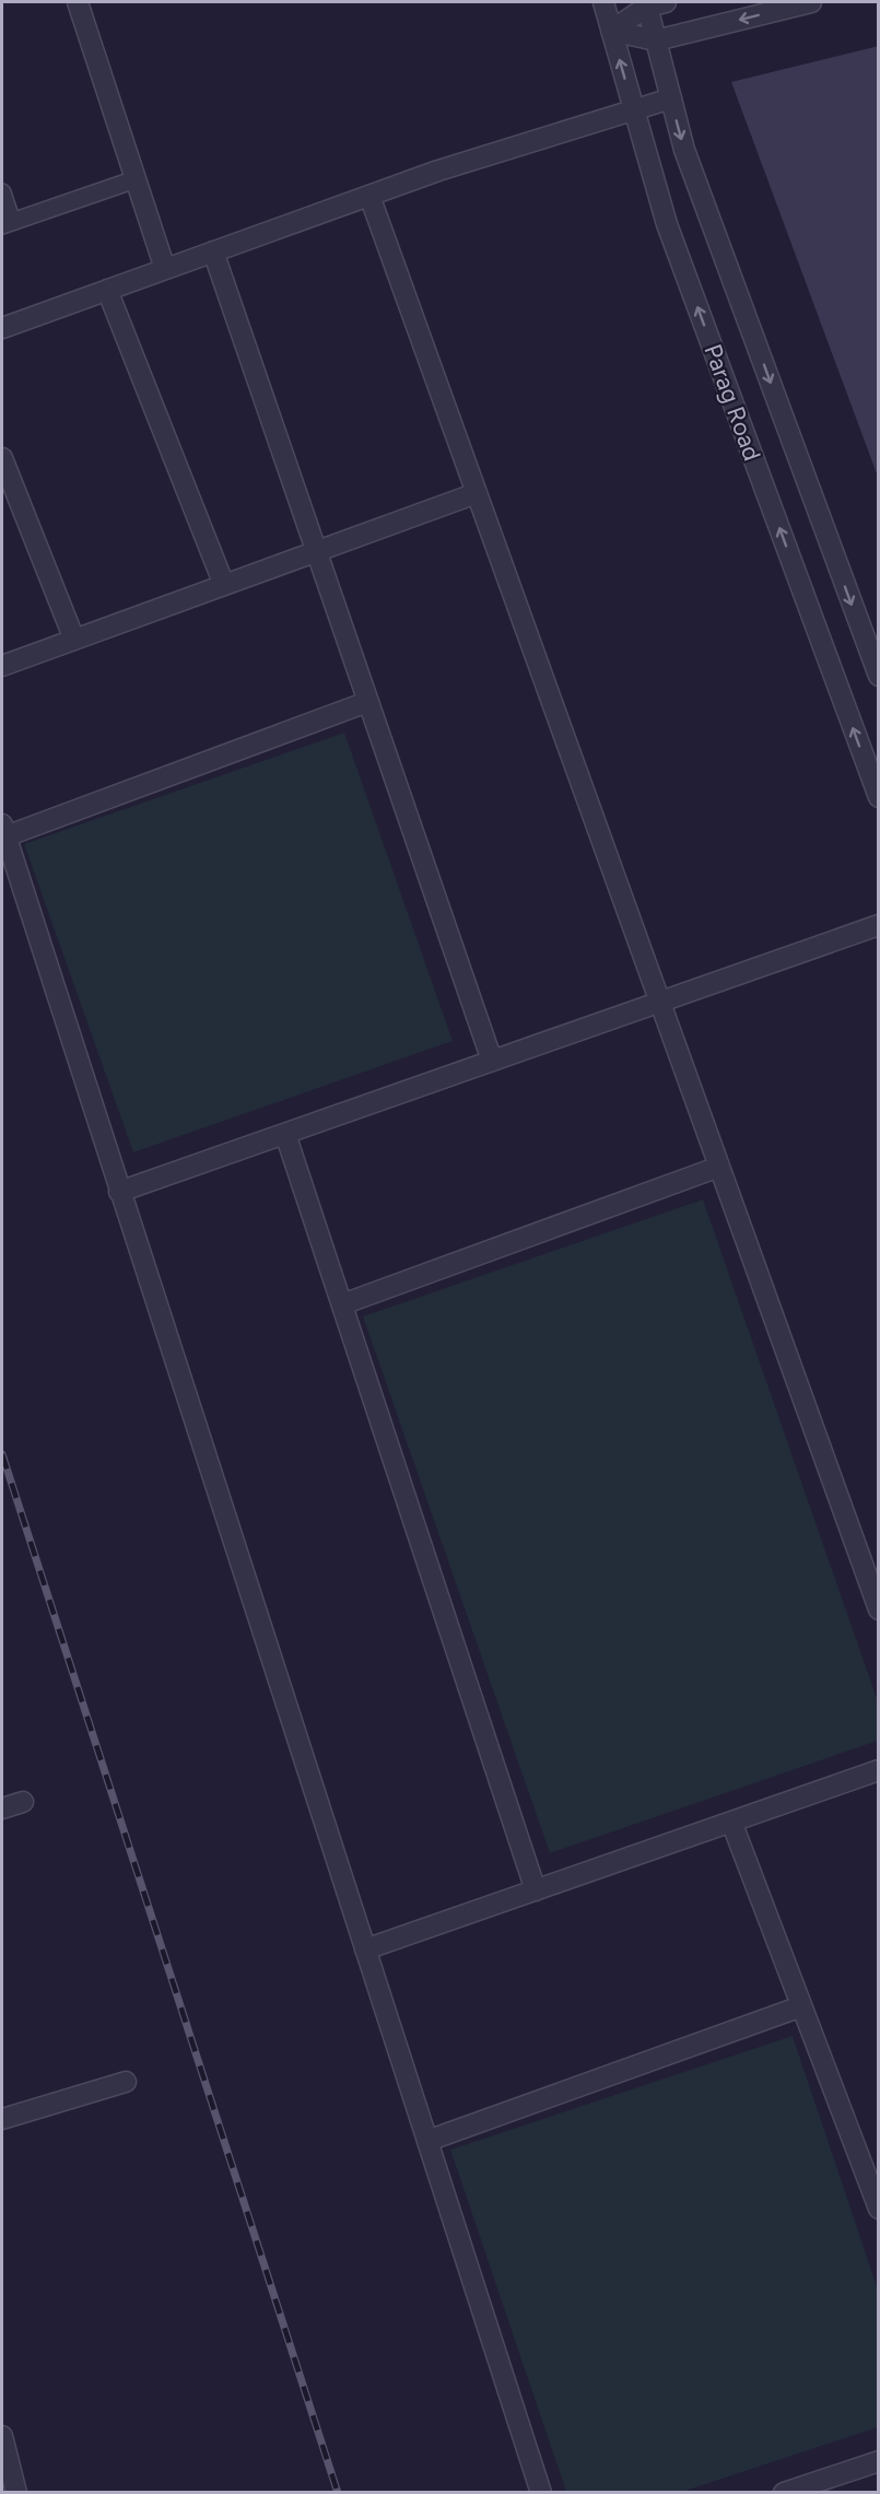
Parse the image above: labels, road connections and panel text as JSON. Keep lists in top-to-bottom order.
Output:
{
  "streets": {
    "street": ["Parag Road"]
  }
}
